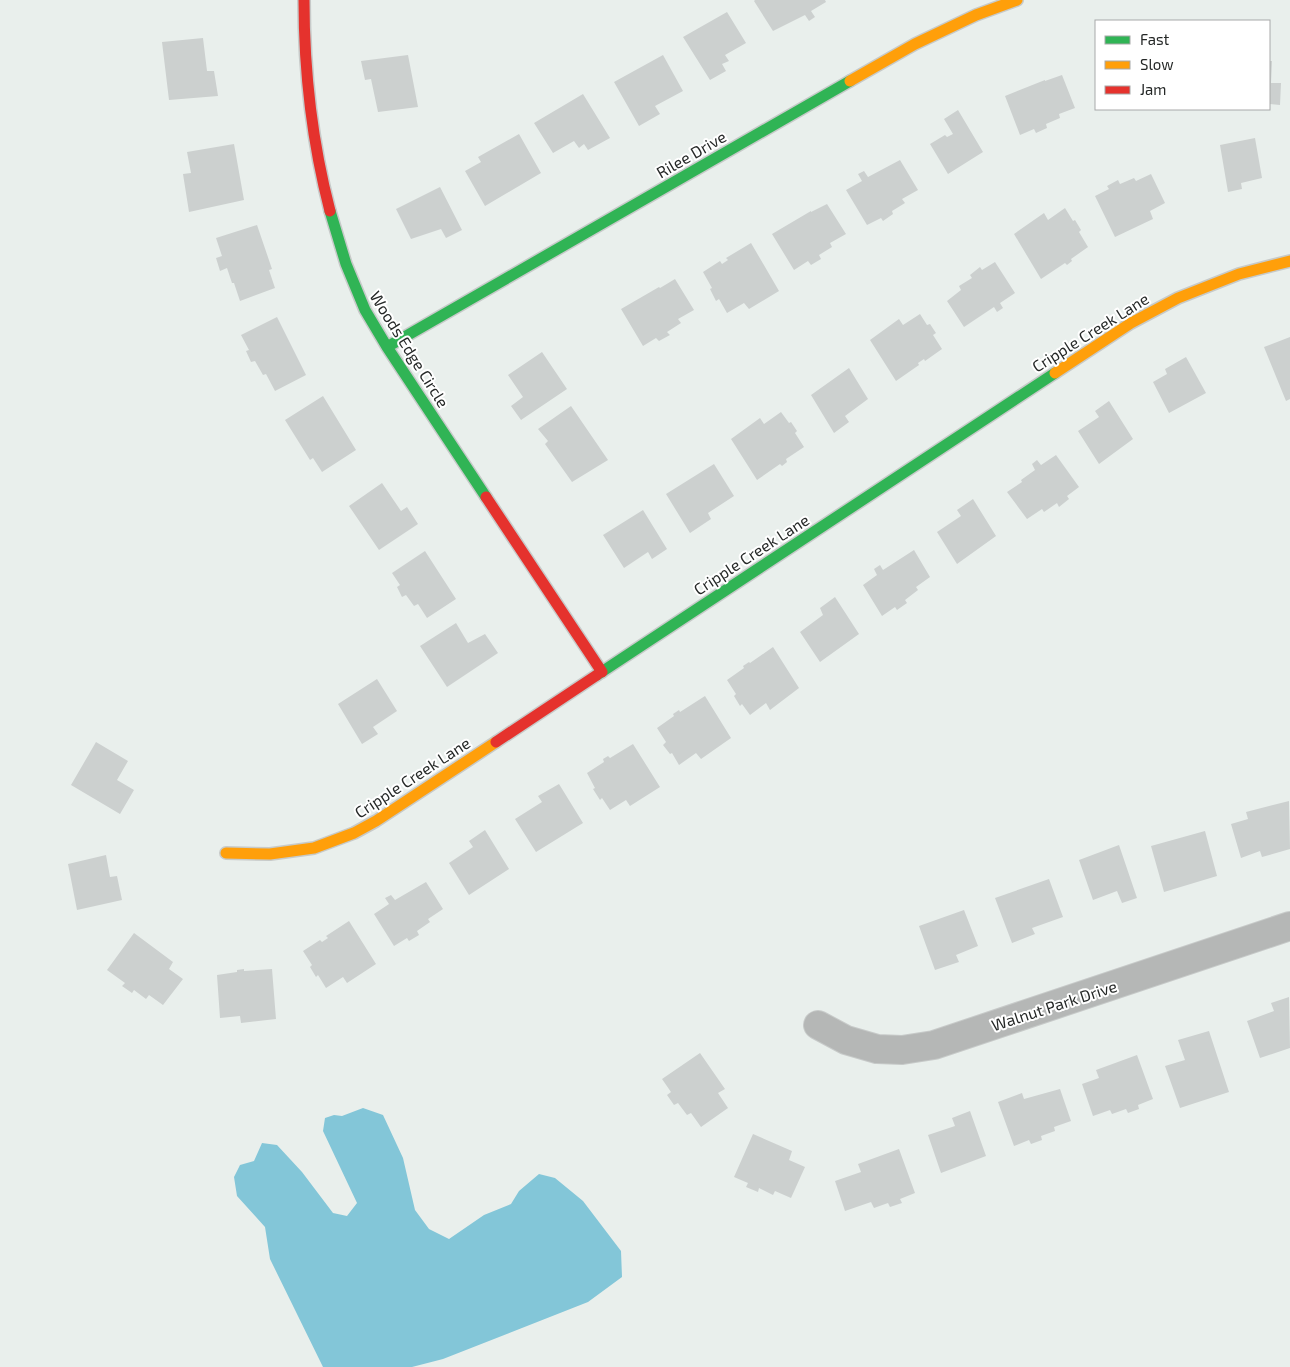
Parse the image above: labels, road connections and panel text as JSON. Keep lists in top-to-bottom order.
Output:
{
  "streets": {
    "street": [
      "Rilee Drive",
      "Cripple Creek Lane",
      "Woods Edge Circle",
      "Walnut Park Drive"
    ]
  },
  "crossings": [
    ["Rilee Drive", "Woods Edge Circle"],
    ["Cripple Creek Lane", "Woods Edge Circle"]
  ],
  "legend": ["Fast", "Slow", "Jam"]
}
